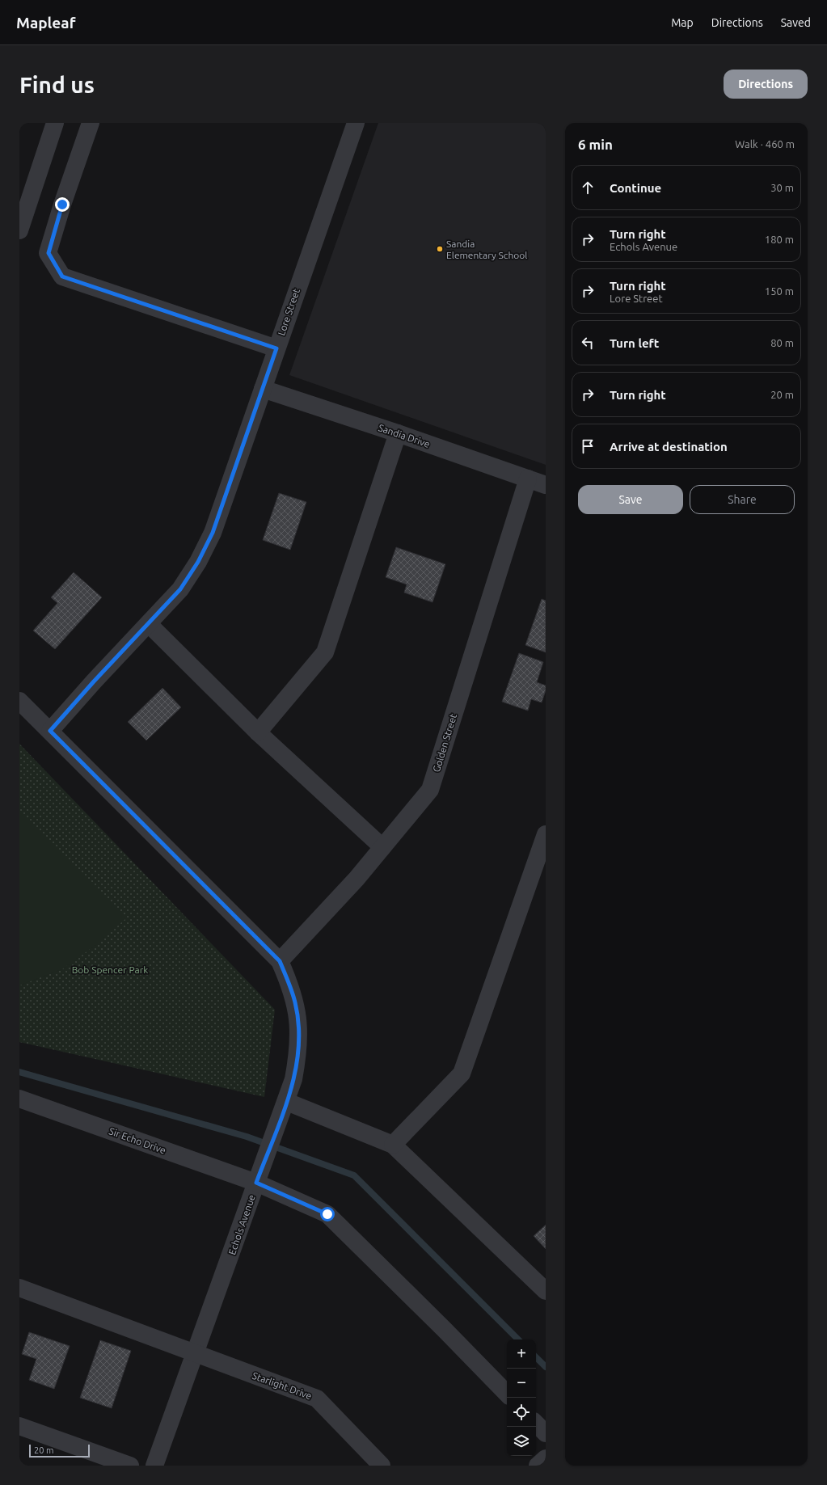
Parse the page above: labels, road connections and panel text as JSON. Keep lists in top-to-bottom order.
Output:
{
  "streets": {
    "street": [
      "Lore Street",
      "Sandia Drive",
      "Golden Street",
      "Sir Echo Drive",
      "Echols Avenue",
      "Starlight Drive"
    ]
  },
  "crossings": [
    ["Lore Street", "Sandia Drive"],
    ["Lore Street", "Echols Avenue"],
    ["Sandia Drive", "Golden Street"],
    ["Golden Street", "Echols Avenue"],
    ["Sir Echo Drive", "Echols Avenue"],
    ["Echols Avenue", "Starlight Drive"]
  ],
  "parks": ["Bob Spencer Park"],
  "places": ["Sandia Elementary School"],
  "scale_bar": "20 m",
  "page": {
    "header": "Mapleaf",
    "nav": ["Map", "Directions", "Saved"],
    "buttons": [
      "Directions",
      ["Save", "Share"]
    ],
    "title": "Find us",
    "heading": ["6 min", "Walk · 460 m"],
    "list": [
      ["Continue", "30 m"],
      ["Turn right", "Echols Avenue", "180 m"],
      ["Turn right", "Lore Street", "150 m"],
      ["Turn left", "80 m"],
      ["Turn right", "20 m"],
      "Arrive at destination"
    ],
    "map_buttons": ["+", "−"],
    "scale": "20 m"
  }
}
